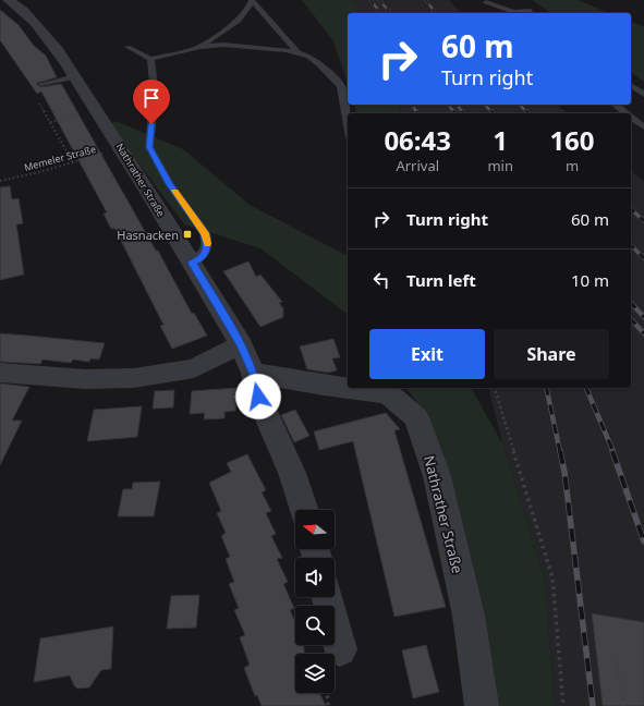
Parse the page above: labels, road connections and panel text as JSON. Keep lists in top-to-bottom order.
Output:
{
  "streets": {
    "street": ["Nathrather Straße"],
    "path": ["Memeler Straße"]
  },
  "crossings": [
    ["Memeler Straße", "Nathrather Straße"]
  ],
  "places": {
    "transit": ["Hasnacken"]
  },
  "north": "left",
  "page": {
    "turn": ["60 m", "Turn right"],
    "eta": [
      "06:43",
      "Arrival",
      "1",
      "min",
      "160",
      "m"
    ],
    "list": [
      {
        "name": "Turn right",
        "value": "60 m"
      },
      {
        "name": "Turn left",
        "value": "10 m"
      }
    ],
    "buttons": ["Exit", "Share"]
  }
}
